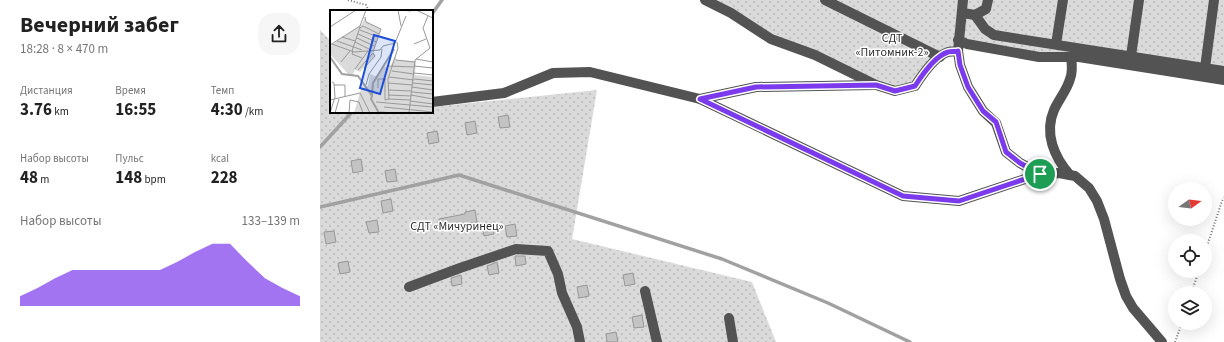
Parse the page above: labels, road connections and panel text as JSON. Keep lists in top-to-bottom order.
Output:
{
  "parks": ["СДТ «Питомник-2»", "СДТ «Мичуринец»"],
  "north": "right",
  "page": {
    "heading": ["Вечерний забег", "18:28 · 8 × 470 m"],
    "stats": [
      ["Дистанция", "3.76 km"],
      ["Время", "16:55"],
      ["Темп", "4:30 /km"],
      ["Набор высоты", "48 m"],
      ["Пульс", "148 bpm"],
      ["kcal", "228"]
    ],
    "chart": ["Набор высоты", "133–139 m"]
  }
}
